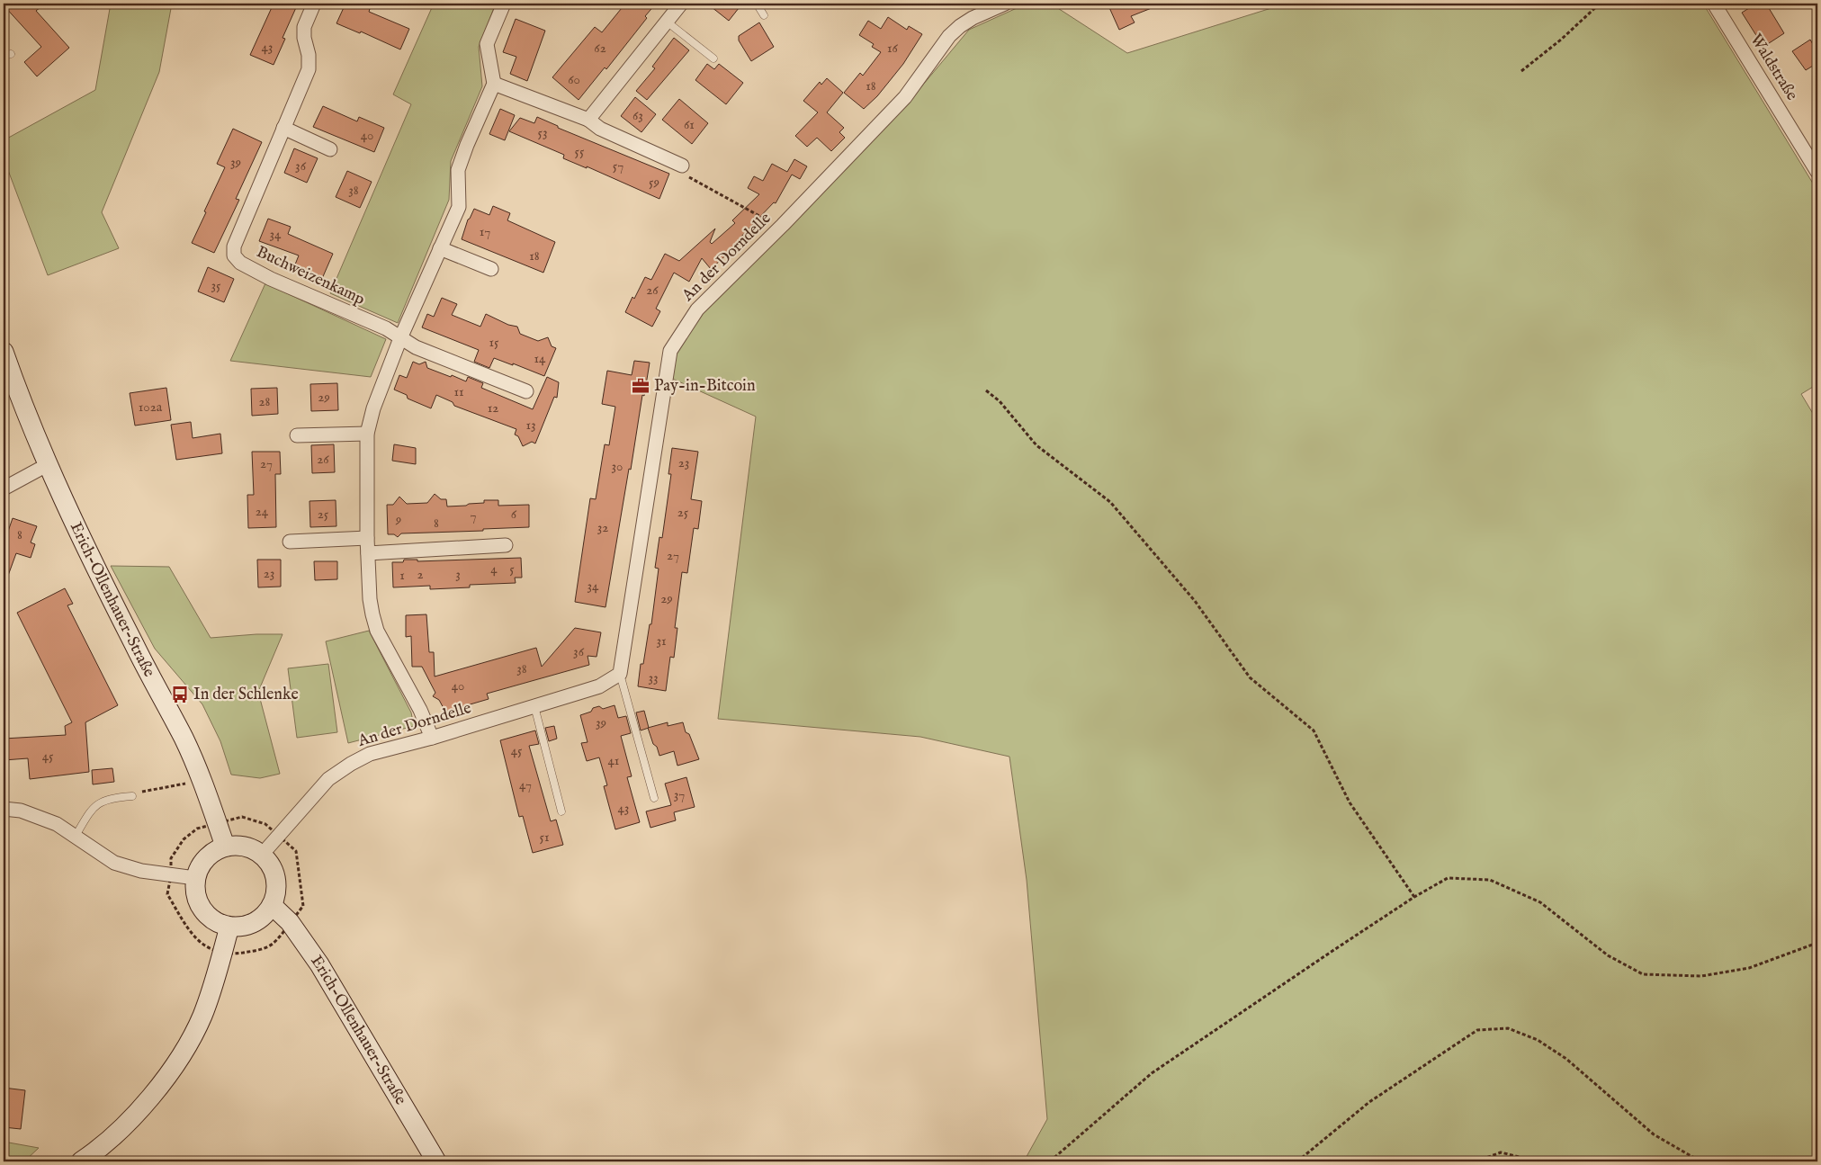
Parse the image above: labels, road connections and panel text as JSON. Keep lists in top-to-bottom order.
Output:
{
  "streets": {
    "street": [
      "Waldstraße",
      "An der Dorndelle",
      "Buchweizenkamp",
      "Erich-Ollenhauer-Straße"
    ]
  },
  "crossings": [
    ["An der Dorndelle", "Erich-Ollenhauer-Straße"]
  ],
  "places": {
    "office": ["Pay-in-Bitcoin"],
    "bus stop": ["In der Schlenke"]
  },
  "house_numbers": [
    "43",
    "62",
    "16",
    "60",
    "18",
    "63",
    "61",
    "53",
    "40",
    "55",
    "39",
    "36",
    "57",
    "59",
    "38",
    "17",
    "34",
    "18",
    "35",
    "26",
    "15",
    "14",
    "11",
    "29",
    "28",
    "102a",
    "12",
    "13",
    "26",
    "23",
    "27",
    "30",
    "24",
    "25",
    "25",
    "6",
    "7",
    "9",
    "8",
    "32",
    "8",
    "27",
    "4",
    "5",
    "23",
    "2",
    "3",
    "1",
    "34",
    "29",
    "31",
    "36",
    "38",
    "33",
    "40",
    "39",
    "45",
    "45",
    "41",
    "47",
    "37",
    "43",
    "51"
  ]
}
